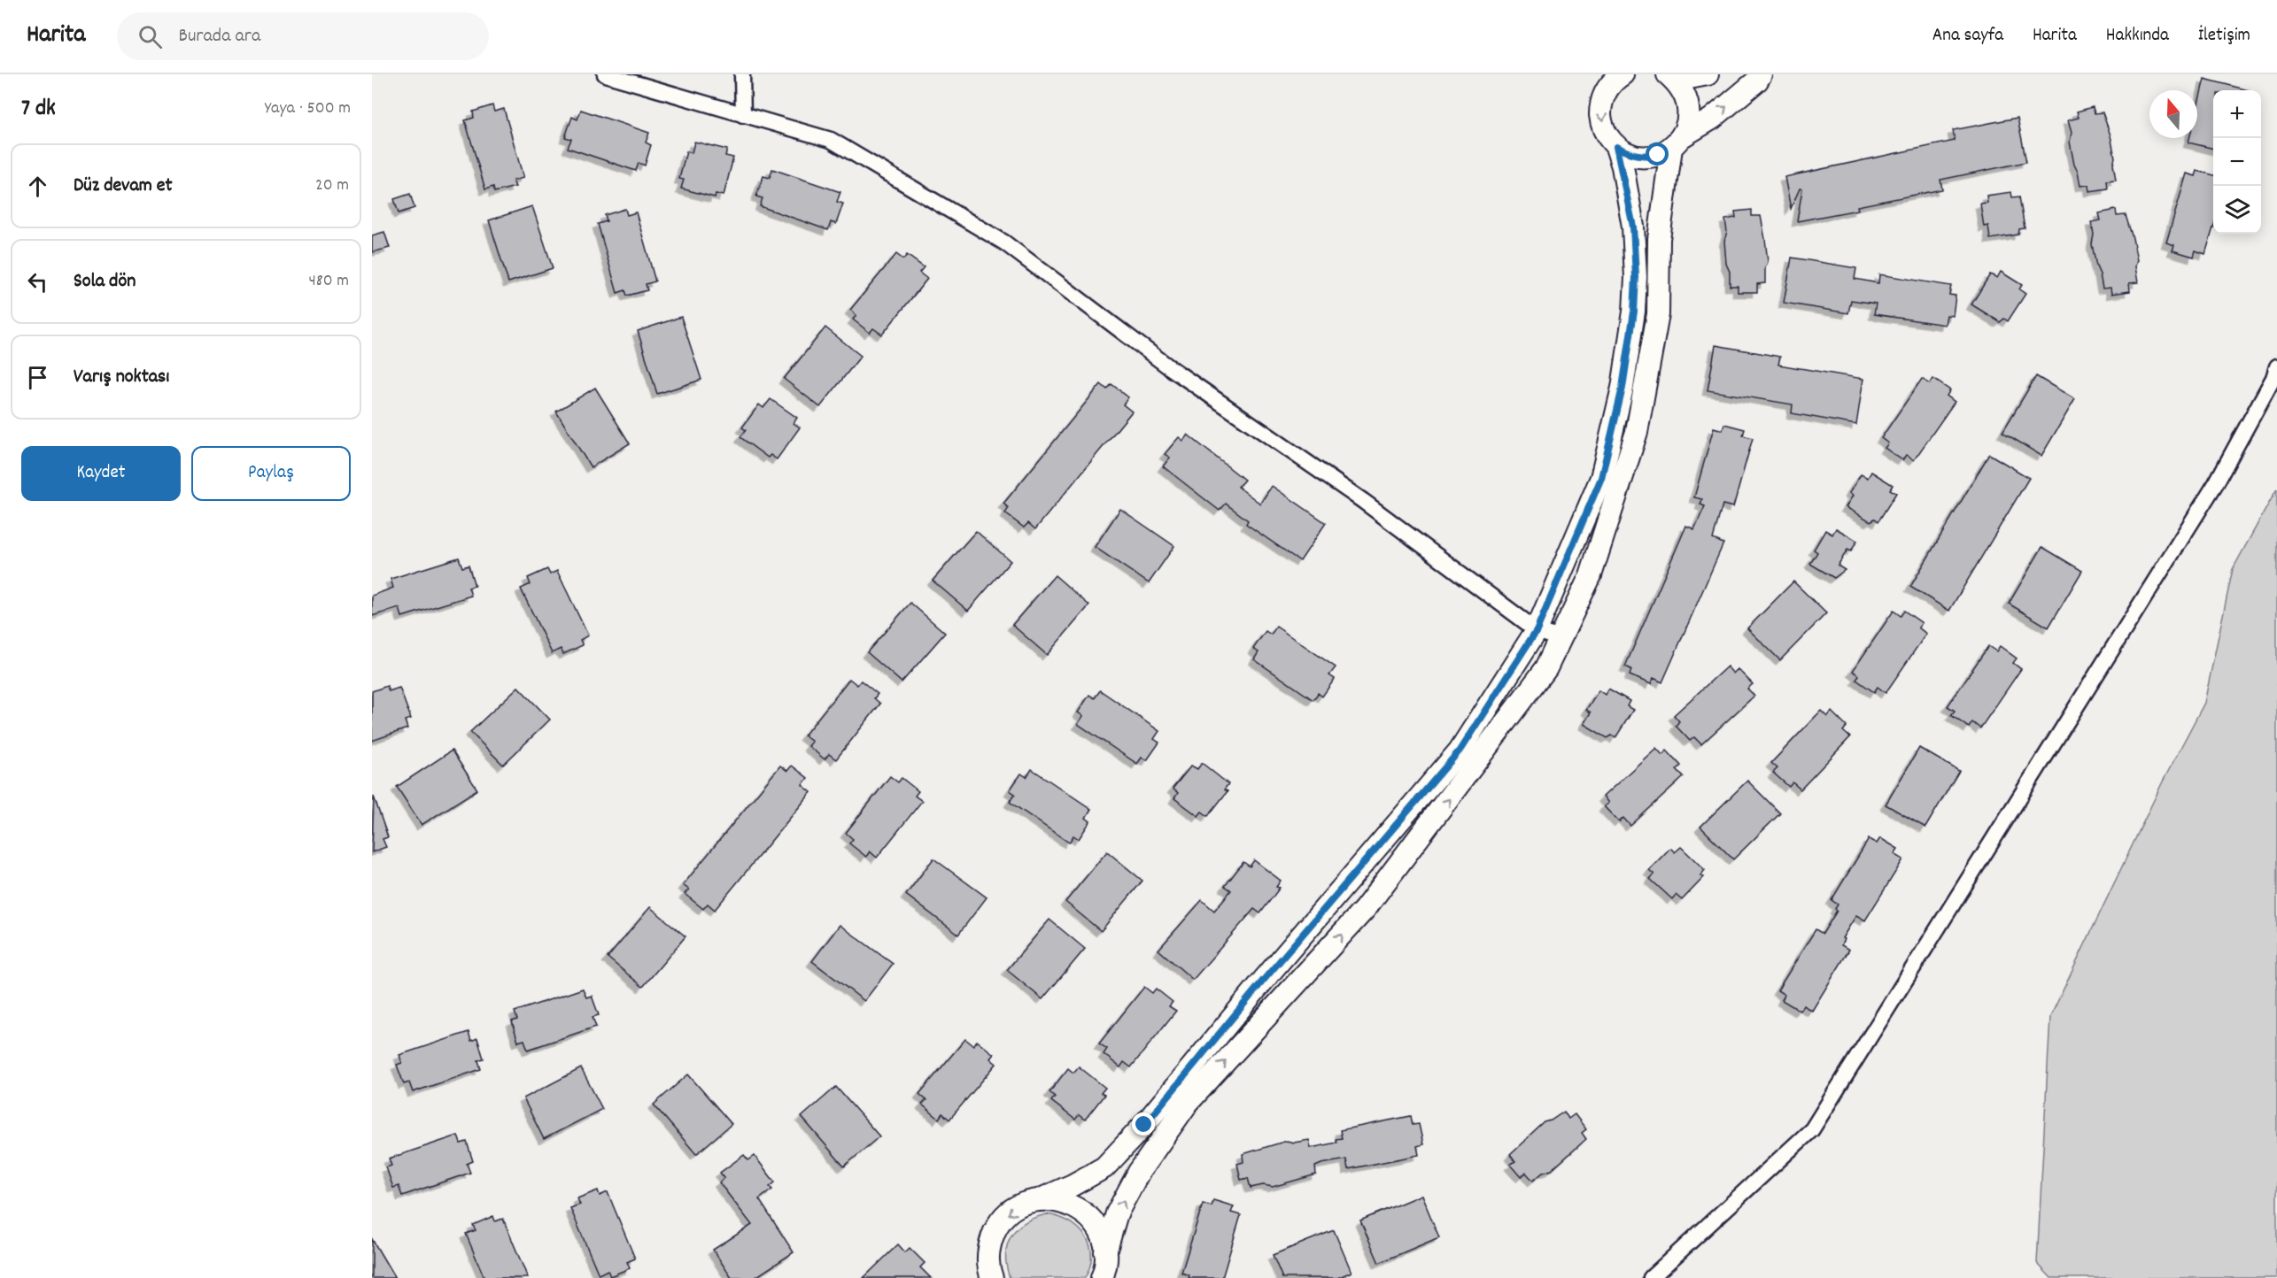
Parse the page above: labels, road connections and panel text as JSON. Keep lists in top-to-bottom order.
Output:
{
  "north": "top",
  "page": {
    "header": "Harita",
    "search": "Burada ara",
    "nav": [
      "Ana sayfa",
      "Harita",
      "Hakkında",
      "İletişim"
    ],
    "heading": ["7 dk", "Yaya · 500 m"],
    "map_buttons": ["+", "−"],
    "list": [
      ["Düz devam et", "20 m"],
      ["Sola dön", "480 m"],
      "Varış noktası"
    ],
    "buttons": ["Kaydet", "Paylaş"]
  }
}
